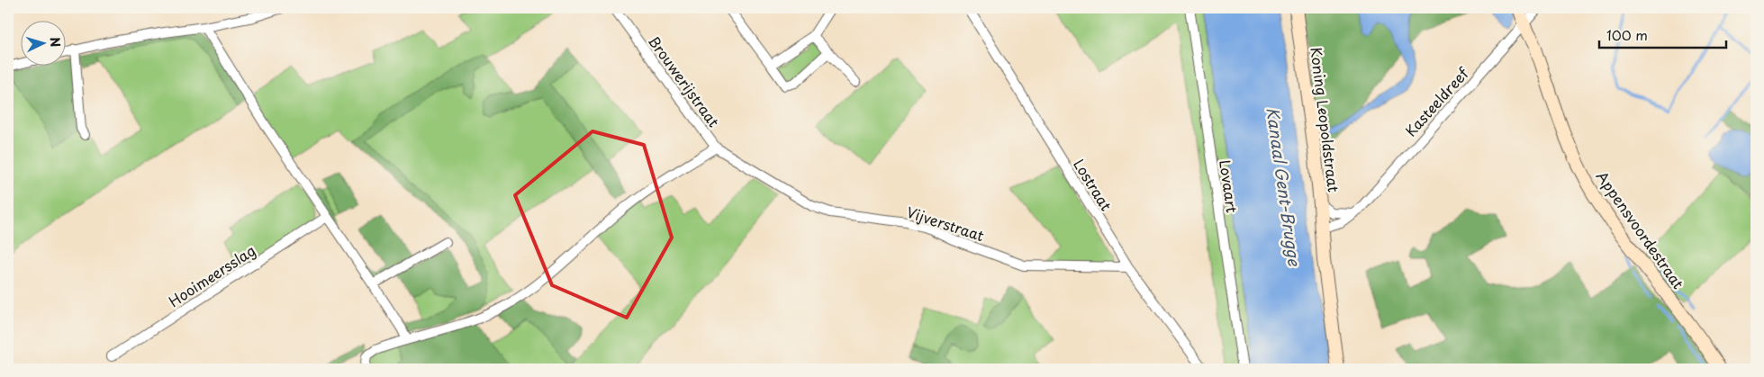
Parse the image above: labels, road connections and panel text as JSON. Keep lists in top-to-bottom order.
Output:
{
  "streets": {
    "street": [
      "Brouwerijstraat",
      "Kasteeldreef",
      "Koning Leopoldstraat",
      "Lostraat",
      "Lovaart",
      "Vijverstraat",
      "Appensvoordestraat",
      "Hooimeersslag"
    ]
  },
  "crossings": [
    ["Brouwerijstraat", "Vijverstraat"],
    ["Kasteeldreef", "Koning Leopoldstraat"],
    ["Kasteeldreef", "Appensvoordestraat"],
    ["Lostraat", "Vijverstraat"]
  ],
  "water": ["Kanaal Gent-Brugge"],
  "scale_bar": "100 m",
  "north": "right"
}
